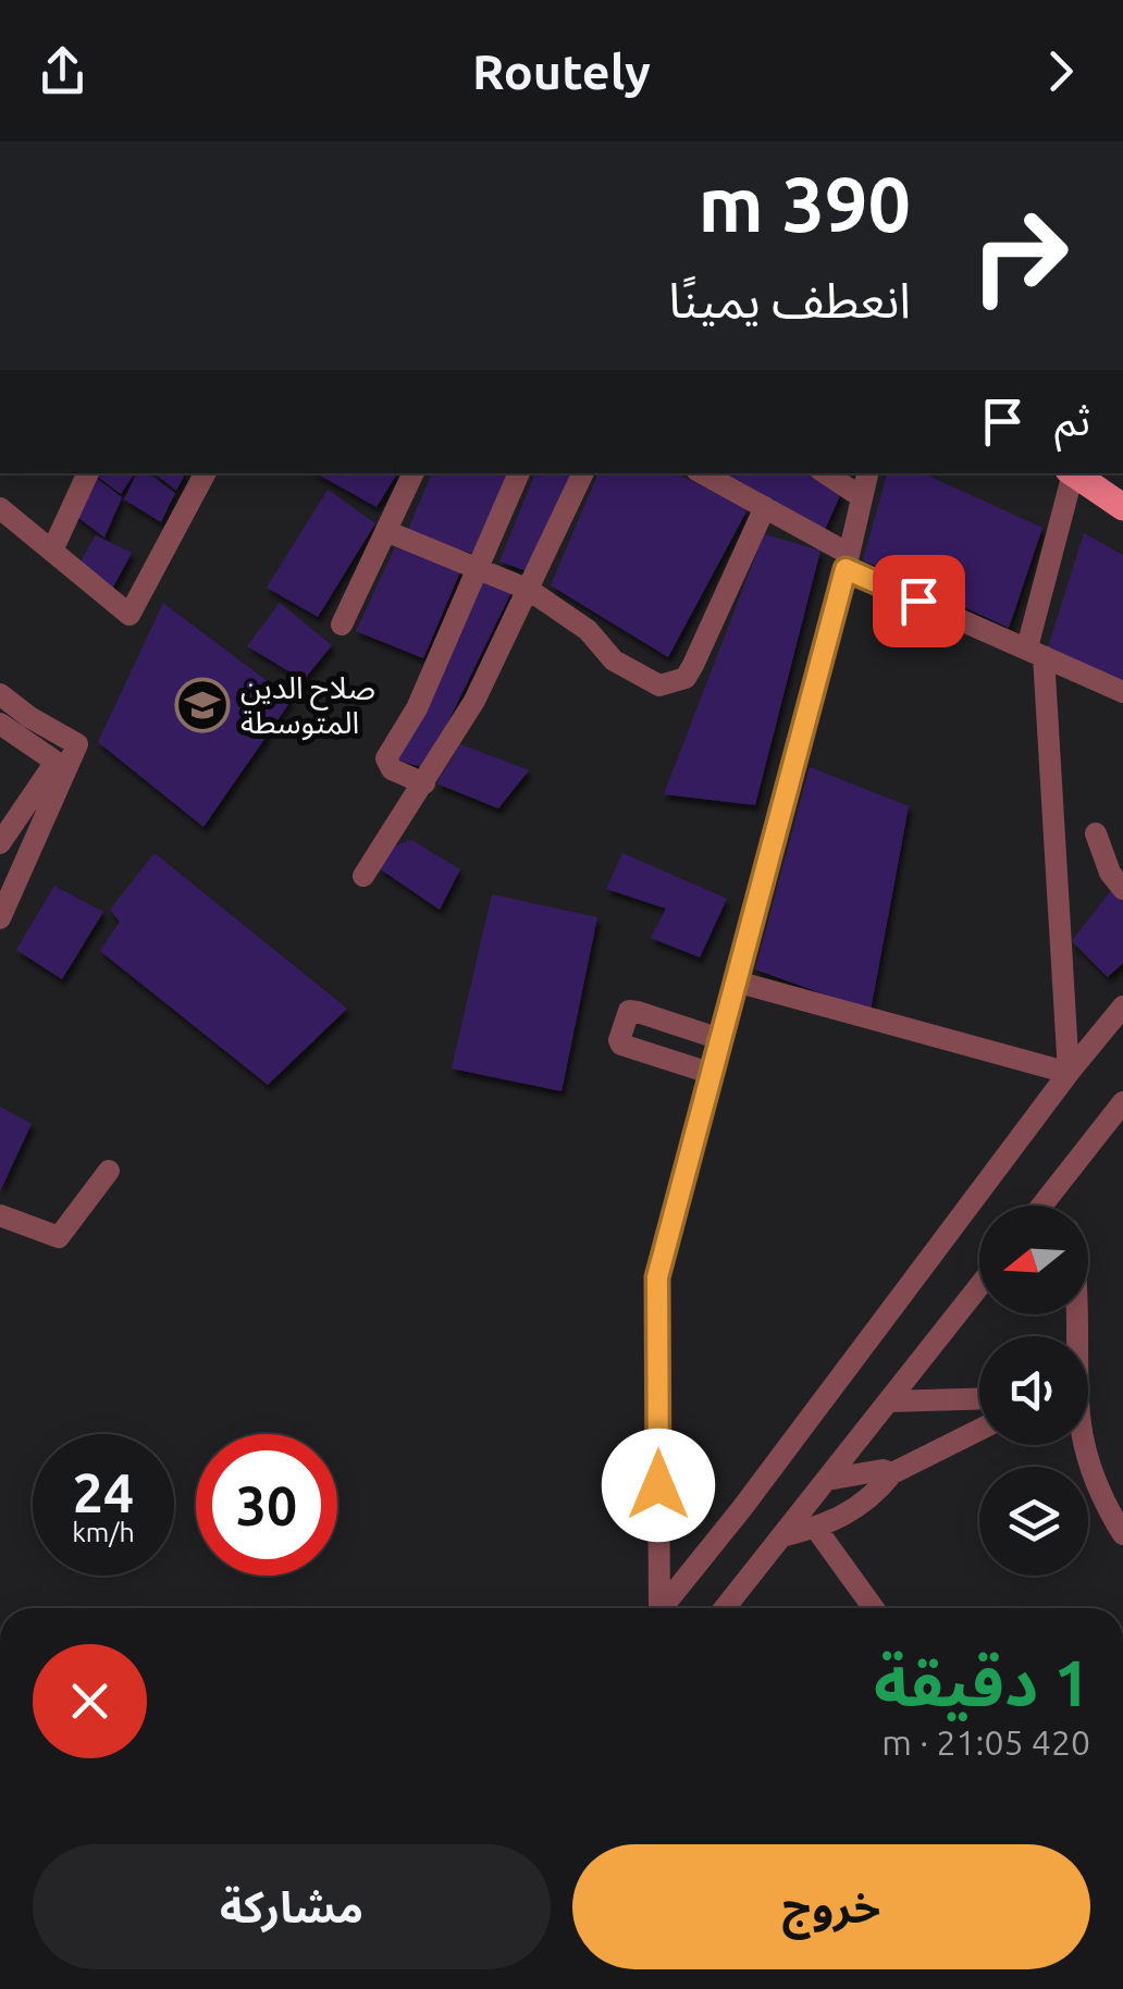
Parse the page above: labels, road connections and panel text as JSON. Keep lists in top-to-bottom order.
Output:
{
  "places": {
    "school or university": ["صلاح الدين المتوسطة"]
  },
  "north": "left",
  "page": {
    "header": "Routely",
    "turn": ["390 m", "انعطف يمينًا"],
    "then": "ثم",
    "speed": "24 km/h",
    "limit": "30",
    "heading": ["1 دقيقة", "420 m · 21:05"],
    "buttons": ["خروج", "مشاركة"]
  }
}
